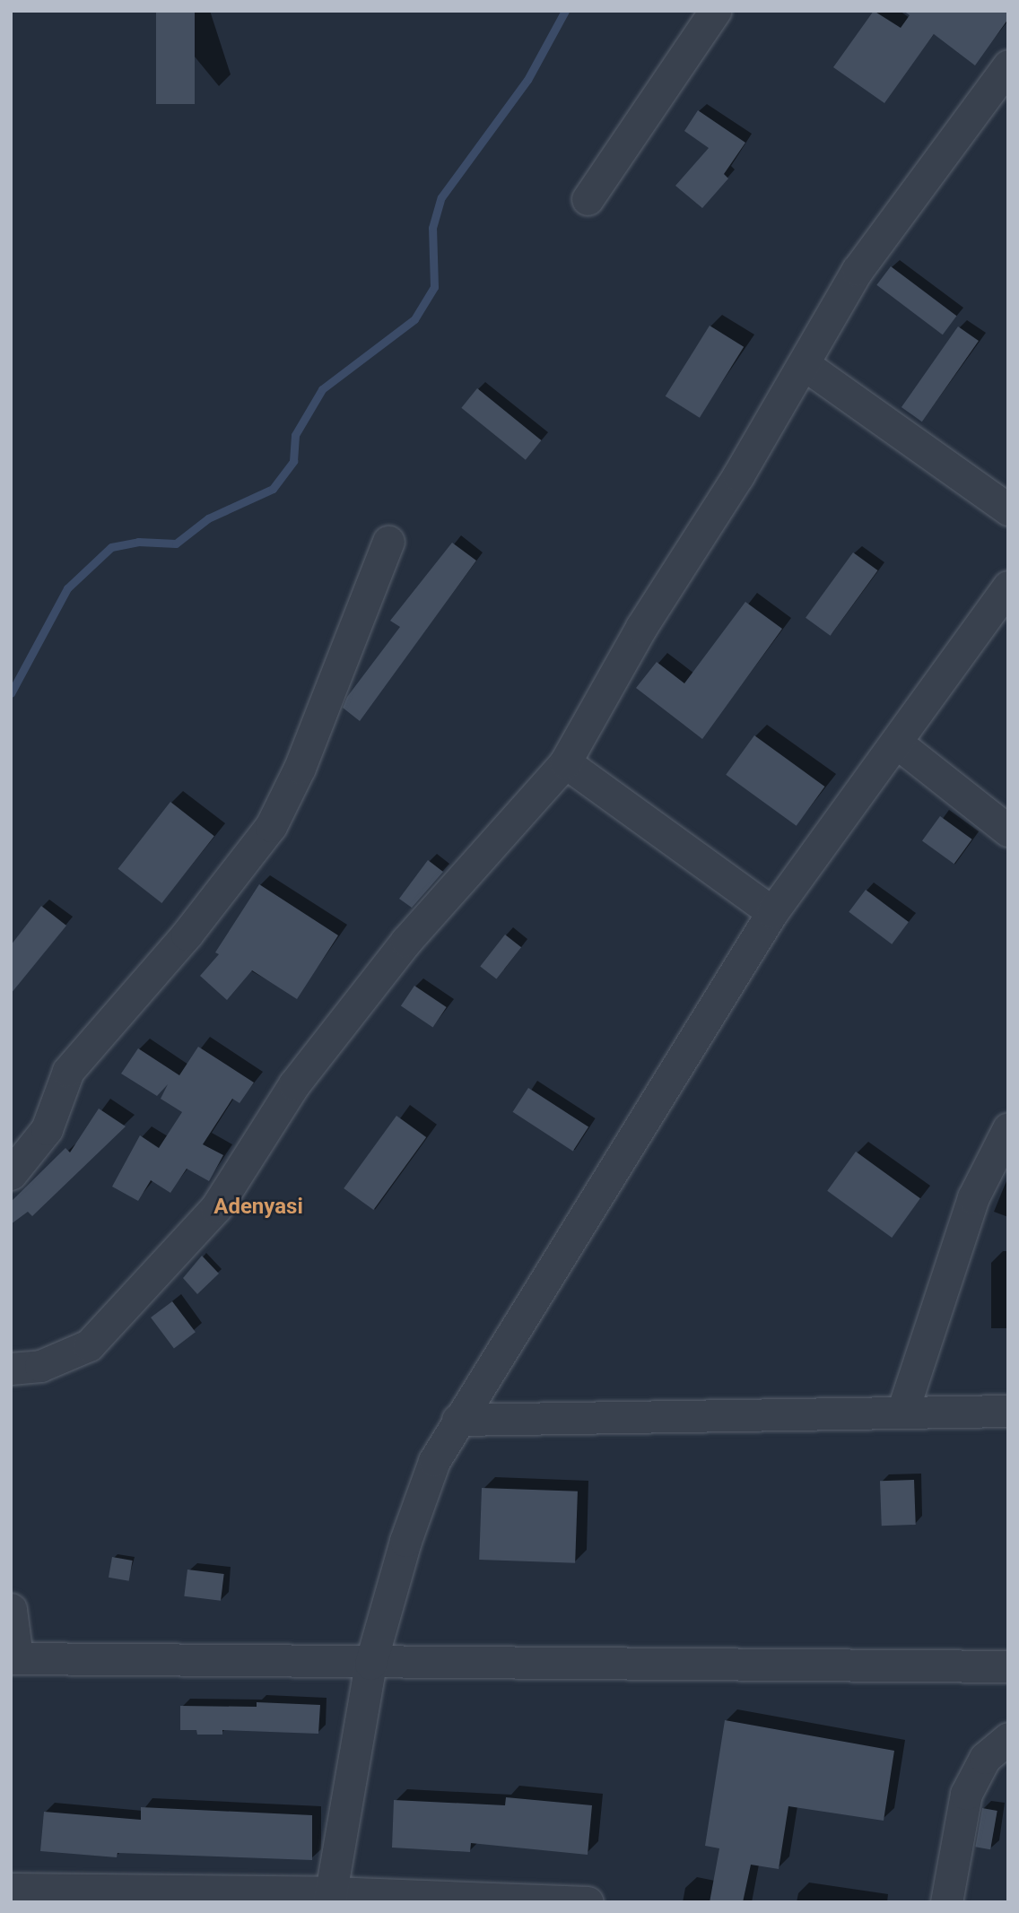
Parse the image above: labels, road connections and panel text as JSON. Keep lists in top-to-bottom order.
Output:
{
  "districts": ["Adenyasi"]
}
